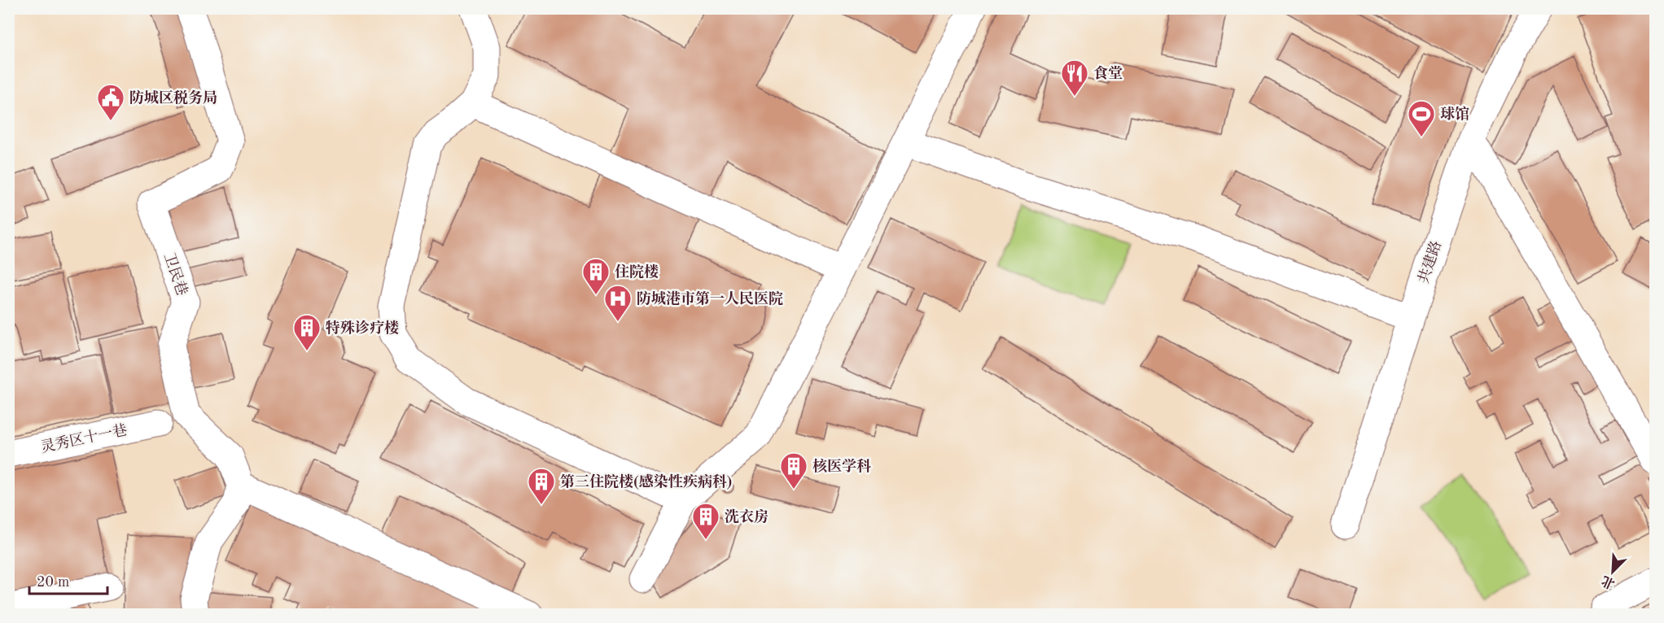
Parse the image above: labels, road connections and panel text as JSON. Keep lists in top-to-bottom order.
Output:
{
  "streets": {
    "street": ["共建路", "卫民巷", "灵秀区十一巷"]
  },
  "places": {
    "restaurant": ["食堂"],
    "public building": ["防城区税务局"],
    "sports": ["球馆"],
    "building": [
      "住院楼",
      "特殊诊疗楼",
      "核医学科",
      "第三住院楼(感染性疾病科)",
      "洗衣房"
    ],
    "hospital": ["防城港市第一人民医院"]
  },
  "scale_bar": "20 m",
  "north": "bottom left"
}
